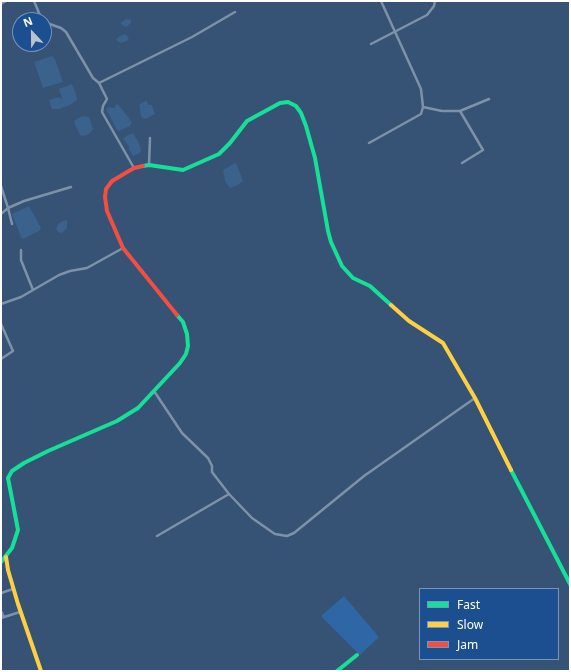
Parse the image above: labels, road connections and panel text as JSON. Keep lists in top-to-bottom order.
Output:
{
  "legend": ["Fast", "Slow", "Jam"],
  "north": "top"
}
